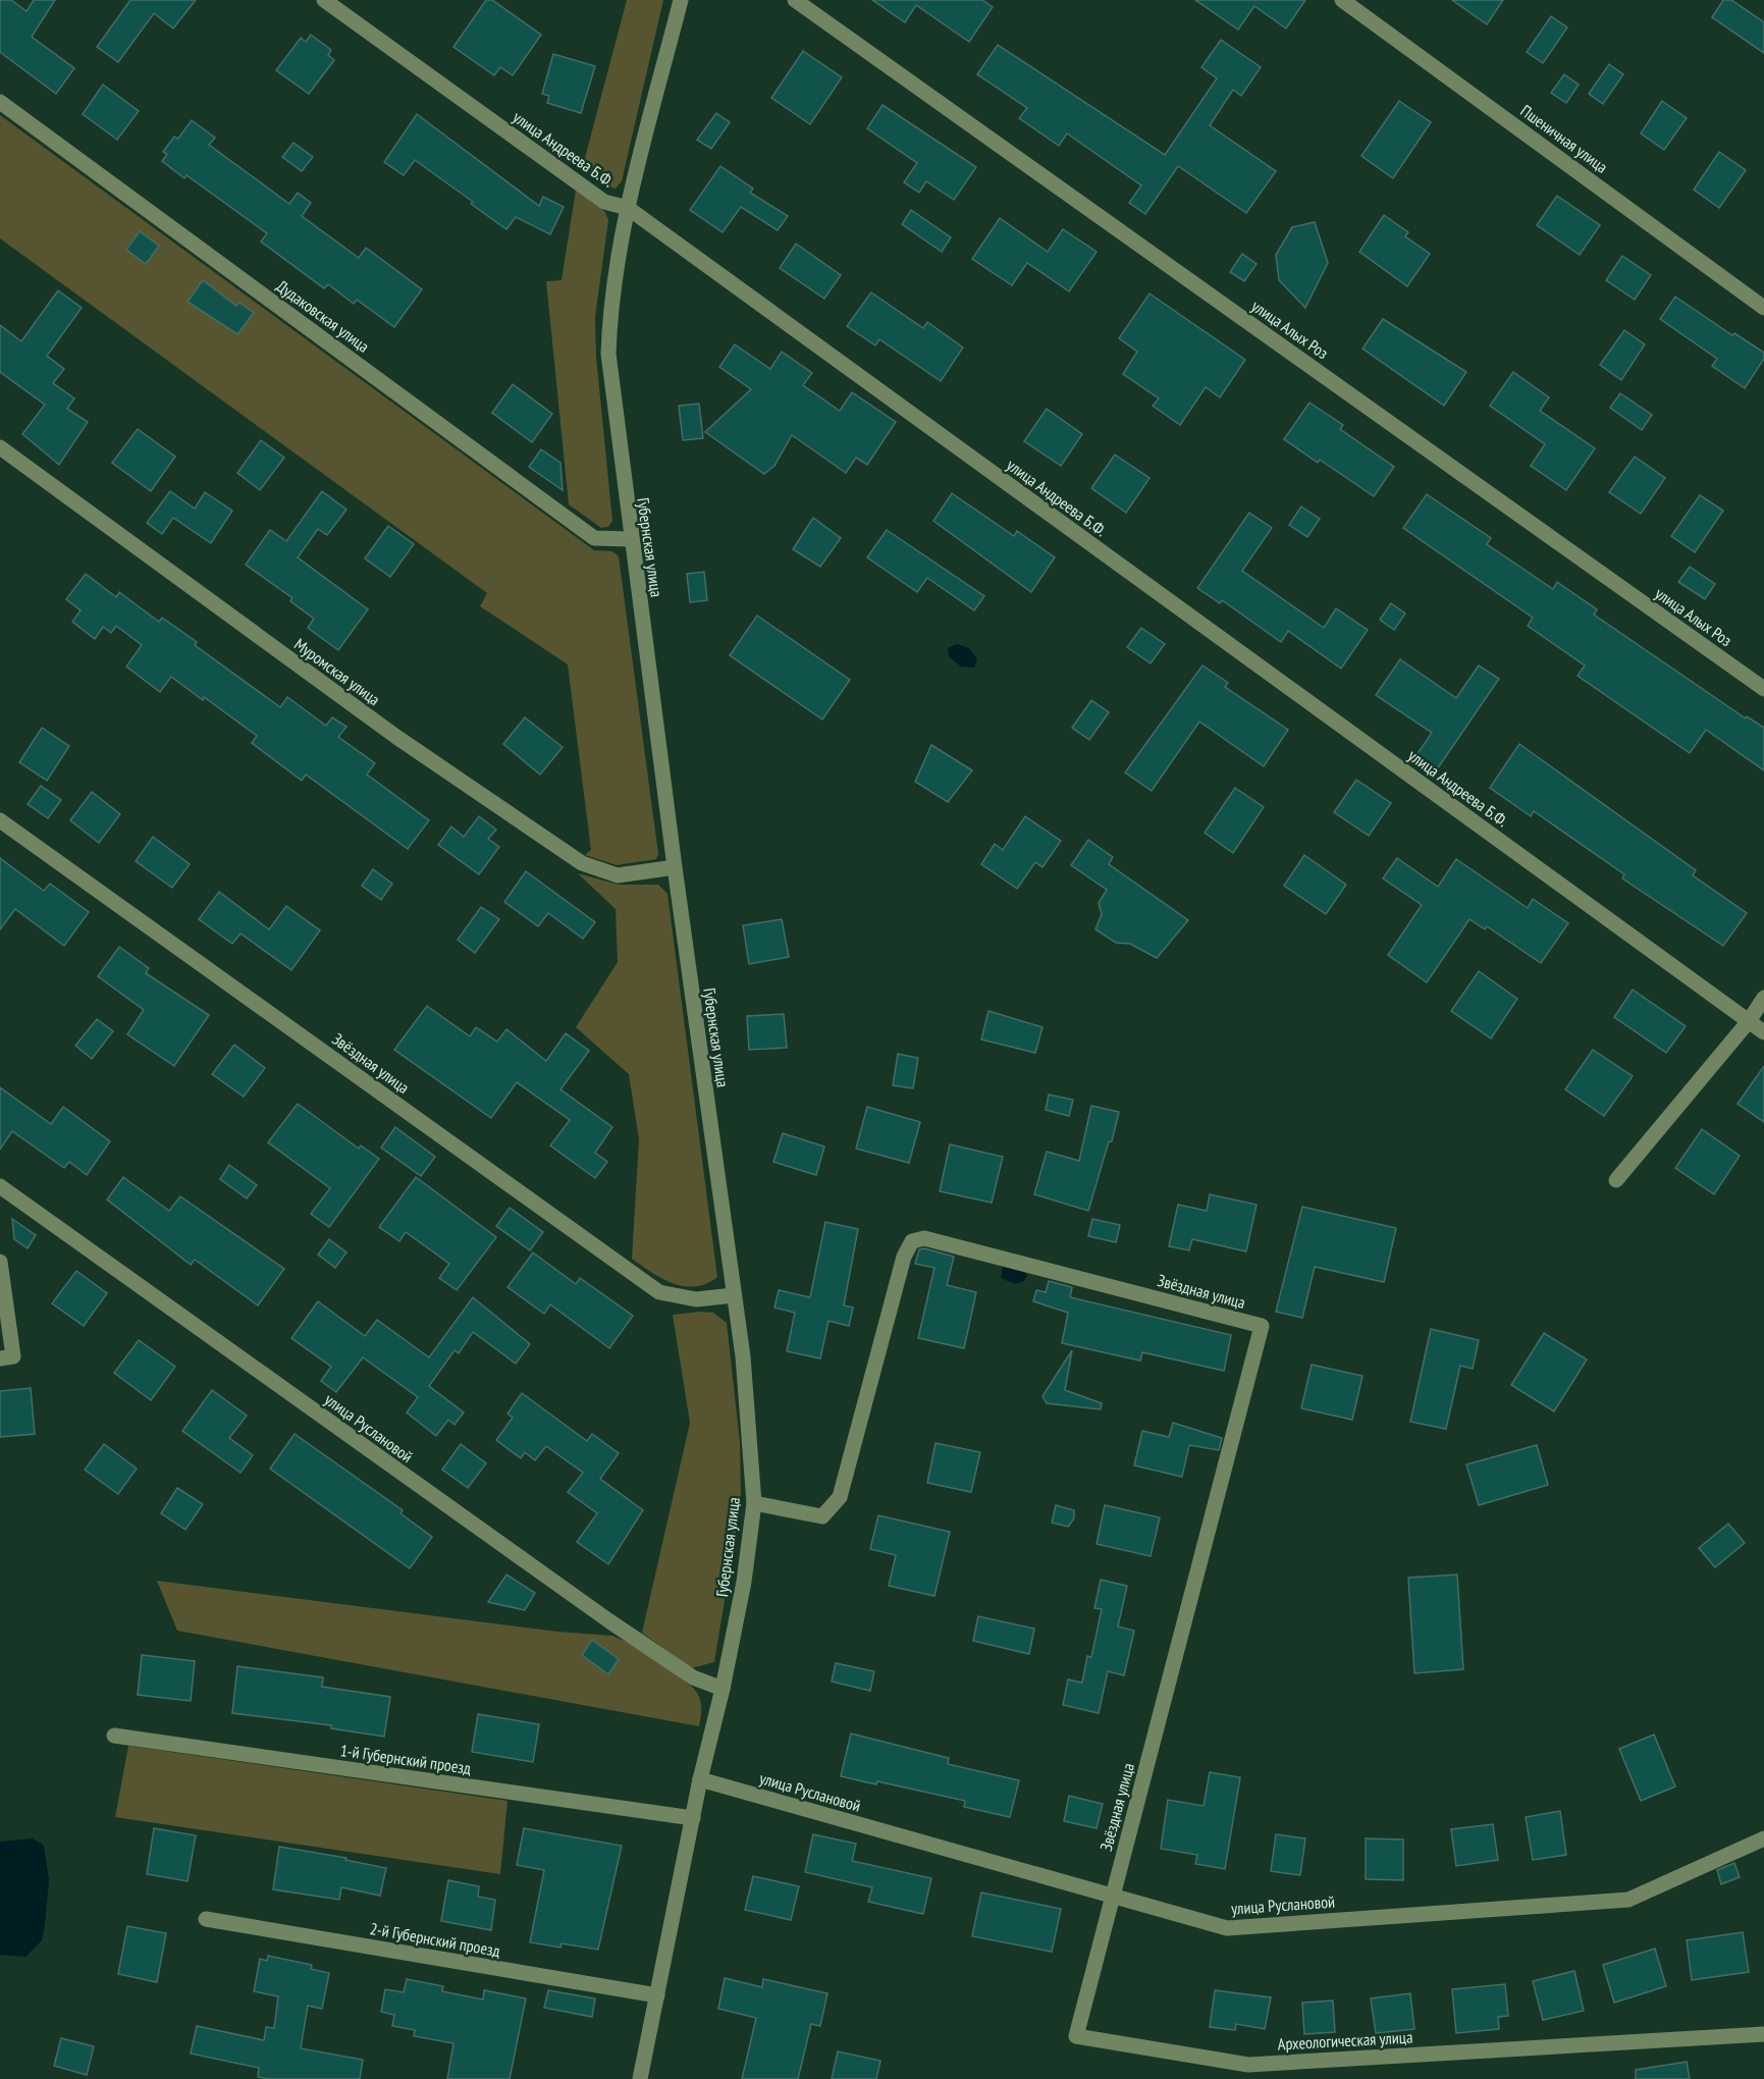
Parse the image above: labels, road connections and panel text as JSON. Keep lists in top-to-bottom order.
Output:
{
  "streets": {
    "street": [
      "Пшеничная улица",
      "улица Андреева Б.Ф.",
      "Дудаковская улица",
      "улица Алых Роз",
      "Губернская улица",
      "Муромская улица",
      "Звёздная улица",
      "улица Руслановой",
      "1-й Губернский проезд",
      "2-й Губернский проезд",
      "Археологическая улица"
    ]
  },
  "crossings": [
    ["улица Андреева Б.Ф.", "Губернская улица"],
    ["Дудаковская улица", "Губернская улица"],
    ["Губернская улица", "Муромская улица"],
    ["Губернская улица", "Звёздная улица"],
    ["Губернская улица", "улица Руслановой"],
    ["Губернская улица", "1-й Губернский проезд"],
    ["Губернская улица", "2-й Губернский проезд"],
    ["Звёздная улица", "улица Руслановой"],
    ["Звёздная улица", "Археологическая улица"],
    ["улица Руслановой", "Археологическая улица"]
  ]
}
